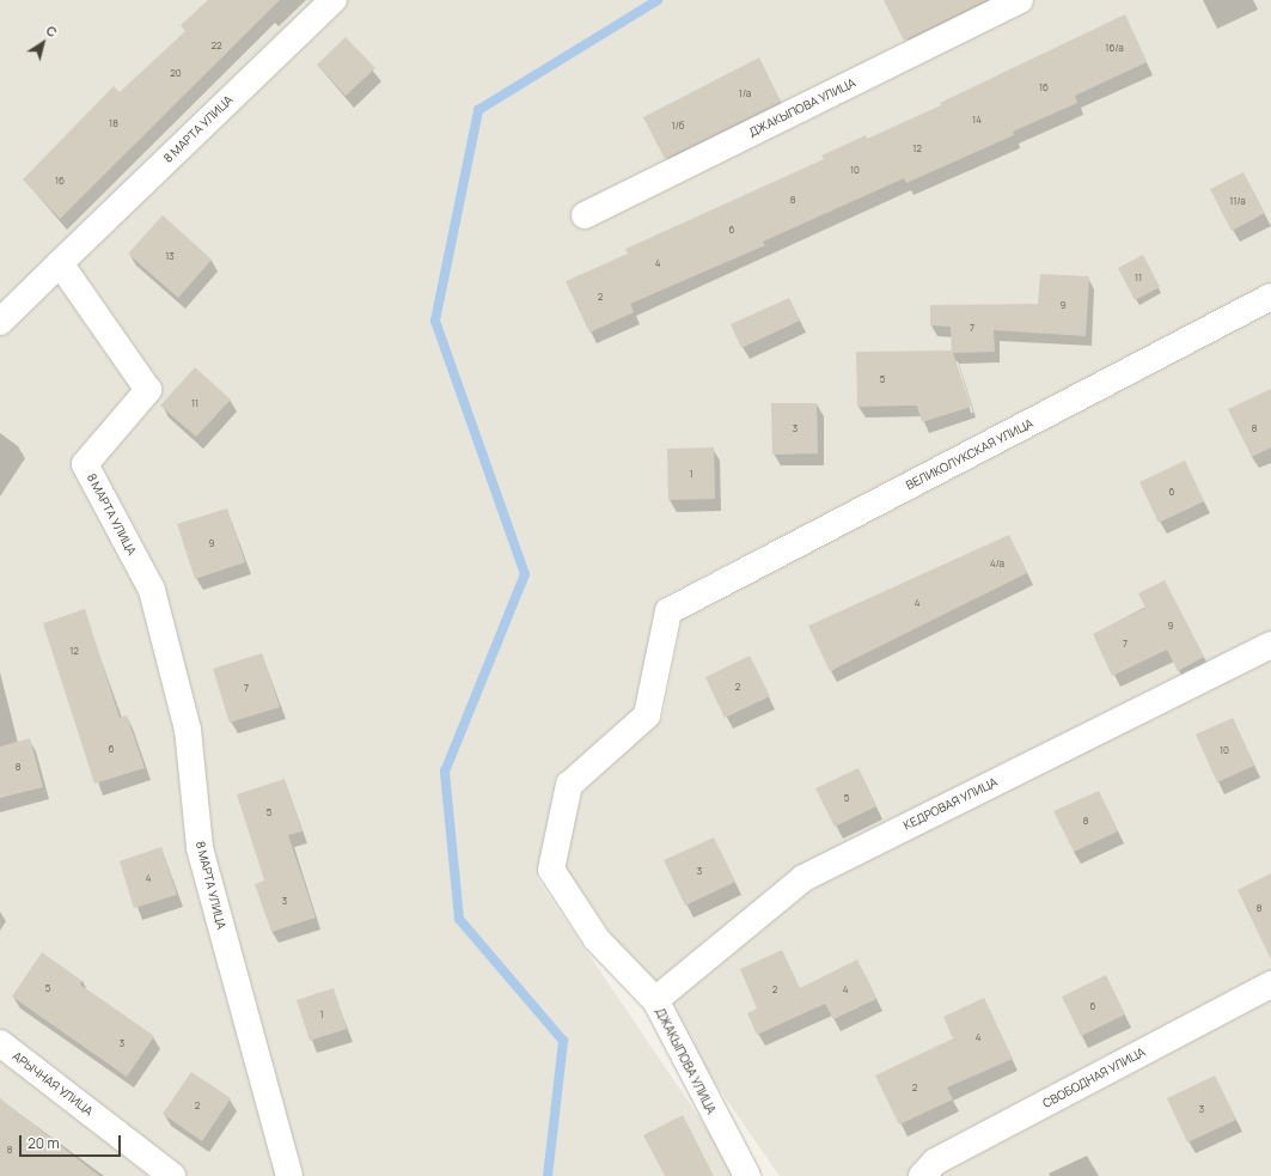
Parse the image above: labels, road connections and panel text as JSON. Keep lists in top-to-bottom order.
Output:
{
  "streets": {
    "street": [
      "ДЖАКЫПОВА УЛИЦА",
      "8 МАРТА УЛИЦА",
      "ВЕЛИКОЛУКСКАЯ УЛИЦА",
      "КЕДРОВАЯ УЛИЦА",
      "СВОБОДНАЯ УЛИЦА",
      "АРЫЧНАЯ УЛИЦА"
    ]
  },
  "crossings": [
    ["ДЖАКЫПОВА УЛИЦА", "ВЕЛИКОЛУКСКАЯ УЛИЦА"],
    ["ДЖАКЫПОВА УЛИЦА", "КЕДРОВАЯ УЛИЦА"]
  ],
  "house_numbers": [
    "22",
    "16/а",
    "20",
    "16",
    "1/а",
    "14",
    "18",
    "1/б",
    "12",
    "10",
    "16",
    "8",
    "11/а",
    "6",
    "13",
    "4",
    "11",
    "2",
    "9",
    "7",
    "5",
    "11",
    "3",
    "8",
    "1",
    "6",
    "9",
    "4/а",
    "4",
    "9",
    "7",
    "12",
    "2",
    "7",
    "6",
    "10",
    "8",
    "5",
    "5",
    "8",
    "3",
    "4",
    "3",
    "8",
    "5",
    "2",
    "4",
    "6",
    "1",
    "4",
    "3",
    "2",
    "2",
    "3",
    "8"
  ],
  "scale_bar": "20 m",
  "north": "top right"
}
